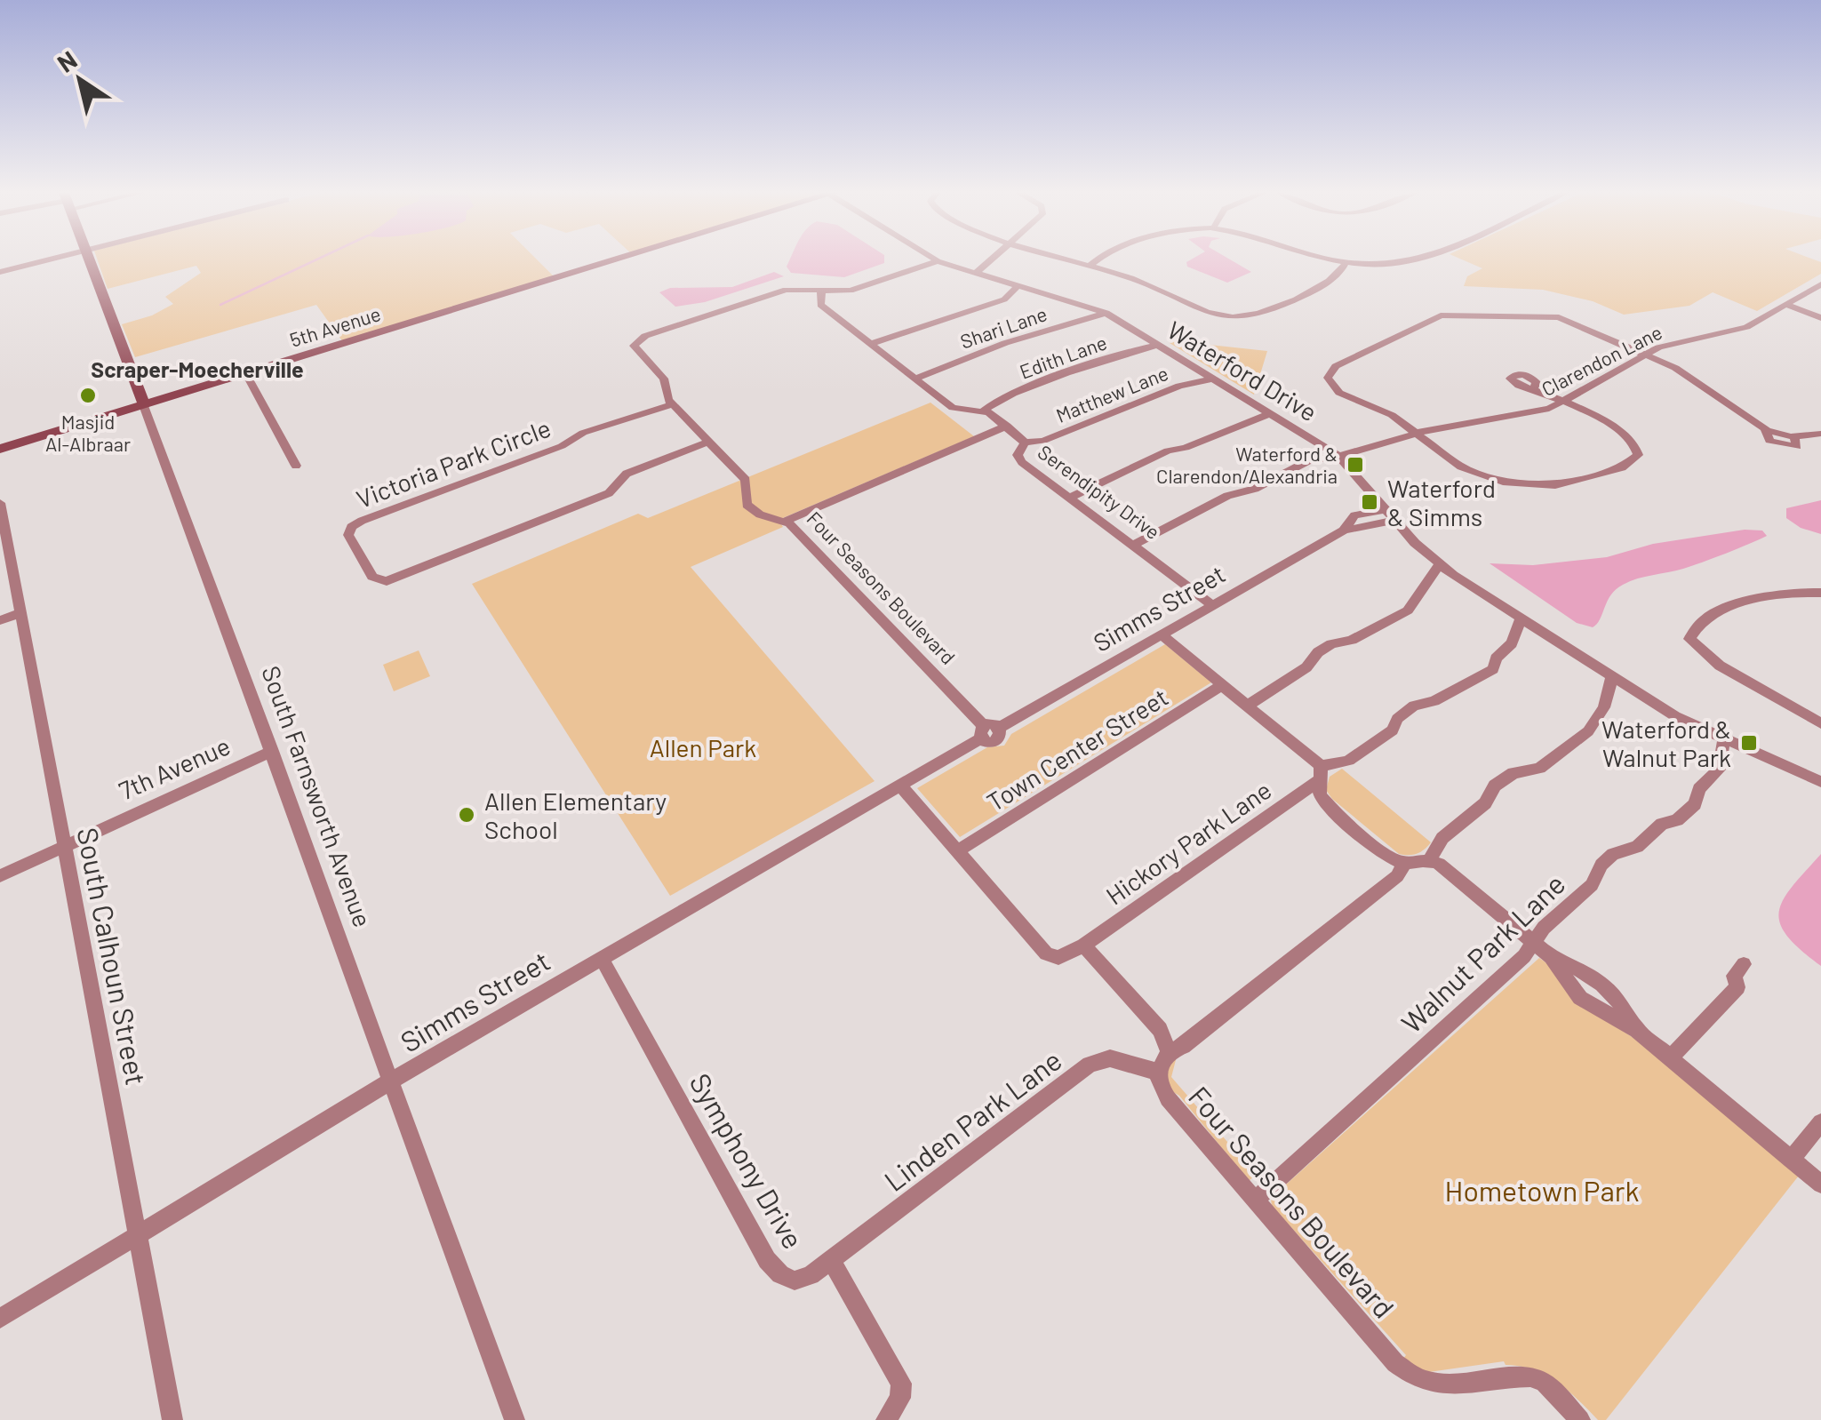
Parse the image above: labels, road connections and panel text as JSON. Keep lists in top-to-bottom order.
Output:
{
  "streets": {
    "street": [
      "5th Avenue",
      "Shari Lane",
      "Edith Lane",
      "Clarendon Lane",
      "Waterford Drive",
      "Matthew Lane",
      "Victoria Park Circle",
      "Serendipity Drive",
      "Four Seasons Boulevard",
      "Simms Street",
      "Town Center Street",
      "7th Avenue",
      "South Farnsworth Avenue",
      "Hickory Park Lane",
      "Walnut Park Lane",
      "South Calhoun Street",
      "Linden Park Lane",
      "Symphony Drive"
    ]
  },
  "crossings": [
    ["5th Avenue", "South Farnsworth Avenue"],
    ["Shari Lane", "Waterford Drive"],
    ["Shari Lane", "Serendipity Drive"],
    ["Edith Lane", "Waterford Drive"],
    ["Edith Lane", "Serendipity Drive"],
    ["Clarendon Lane", "Waterford Drive"],
    ["Clarendon Lane", "Serendipity Drive"],
    ["Waterford Drive", "Matthew Lane"],
    ["Waterford Drive", "Simms Street"],
    ["Waterford Drive", "Hickory Park Lane"],
    ["Waterford Drive", "Walnut Park Lane"],
    ["Matthew Lane", "Serendipity Drive"],
    ["Victoria Park Circle", "Four Seasons Boulevard"],
    ["Serendipity Drive", "Four Seasons Boulevard"],
    ["Serendipity Drive", "Simms Street"],
    ["Four Seasons Boulevard", "Simms Street"],
    ["Four Seasons Boulevard", "Walnut Park Lane"],
    ["Four Seasons Boulevard", "Linden Park Lane"],
    ["Simms Street", "South Farnsworth Avenue"],
    ["Simms Street", "South Calhoun Street"],
    ["Simms Street", "Symphony Drive"],
    ["7th Avenue", "South Farnsworth Avenue"],
    ["7th Avenue", "South Calhoun Street"],
    ["Linden Park Lane", "Symphony Drive"]
  ],
  "districts": ["Scraper-Moecherville"],
  "parks": ["Allen Park", "Hometown Park"],
  "places": {
    "other": ["Masjid Al-Albraar", "Allen Elementary School"],
    "transit": ["Waterford & Clarendon/Alexandria", "Waterford & Simms", "Waterford & Walnut Park"]
  },
  "north": "top left"
}
